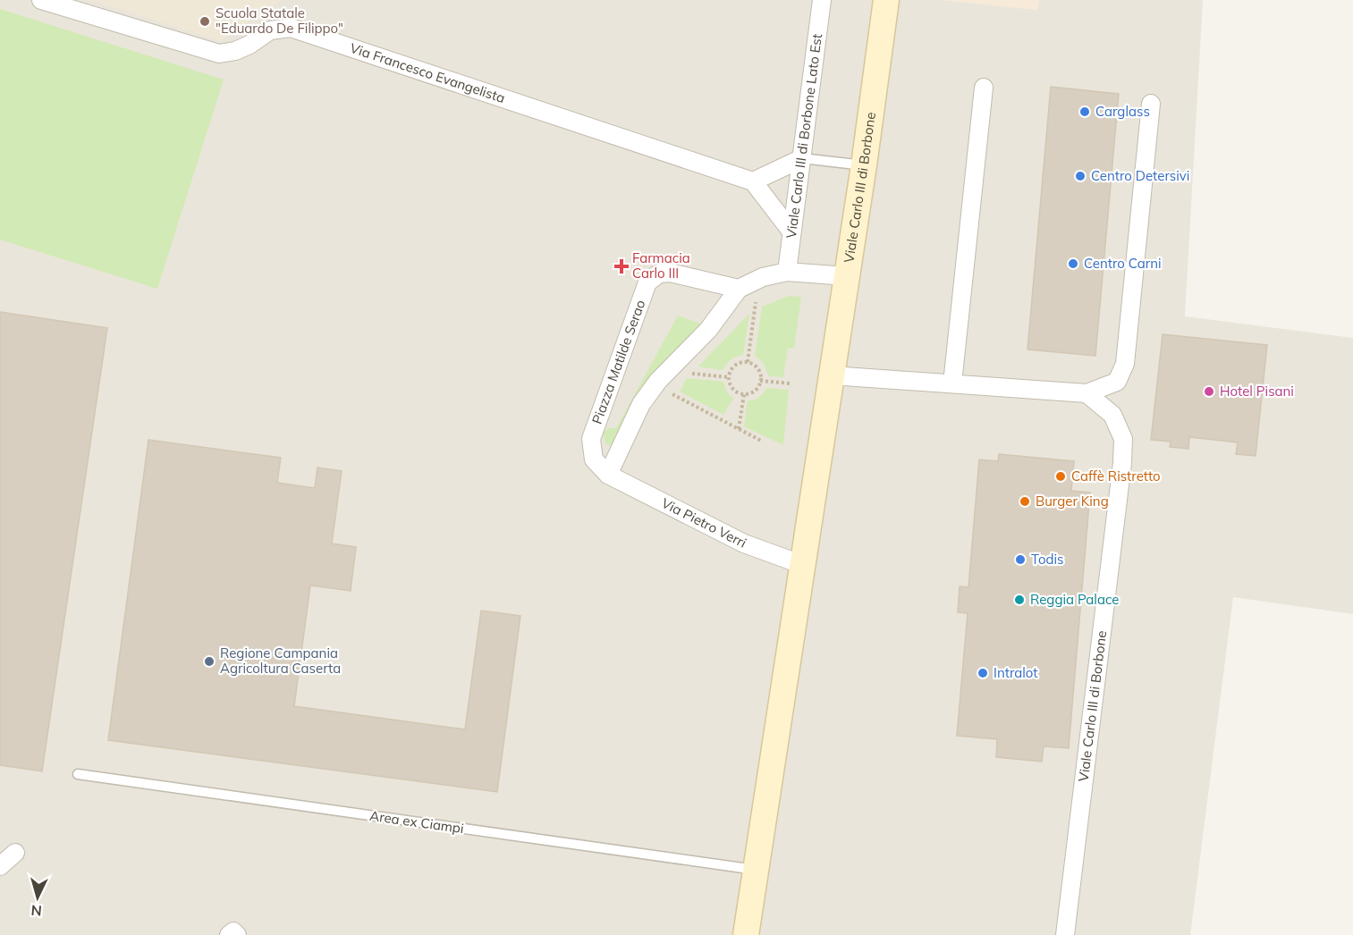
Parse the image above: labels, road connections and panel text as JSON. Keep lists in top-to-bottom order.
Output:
{
  "streets": {
    "main road": ["Viale Carlo III di Borbone"],
    "street": [
      "Via Francesco Evangelista",
      "Viale Carlo III di Borbone Lato Est",
      "Piazza Matilde Serao",
      "Via Pietro Verri"
    ],
    "lane": ["Area ex Ciampi"]
  },
  "crossings": [
    ["Viale Carlo III di Borbone", "Via Pietro Verri"],
    ["Viale Carlo III di Borbone", "Area ex Ciampi"],
    ["Piazza Matilde Serao", "Via Pietro Verri"]
  ],
  "places": {
    "other": [
      "Scuola Statale \"Eduardo De Filippo\"",
      "Carglass",
      "Centro Detersivi",
      "Centro Carni",
      "Hotel Pisani",
      "Caffè Ristretto",
      "Burger King",
      "Todis",
      "Reggia Palace",
      "Regione Campania Agricoltura Caserta",
      "Intralot"
    ],
    "health": ["Farmacia Carlo III"]
  },
  "north": "bottom"
}
